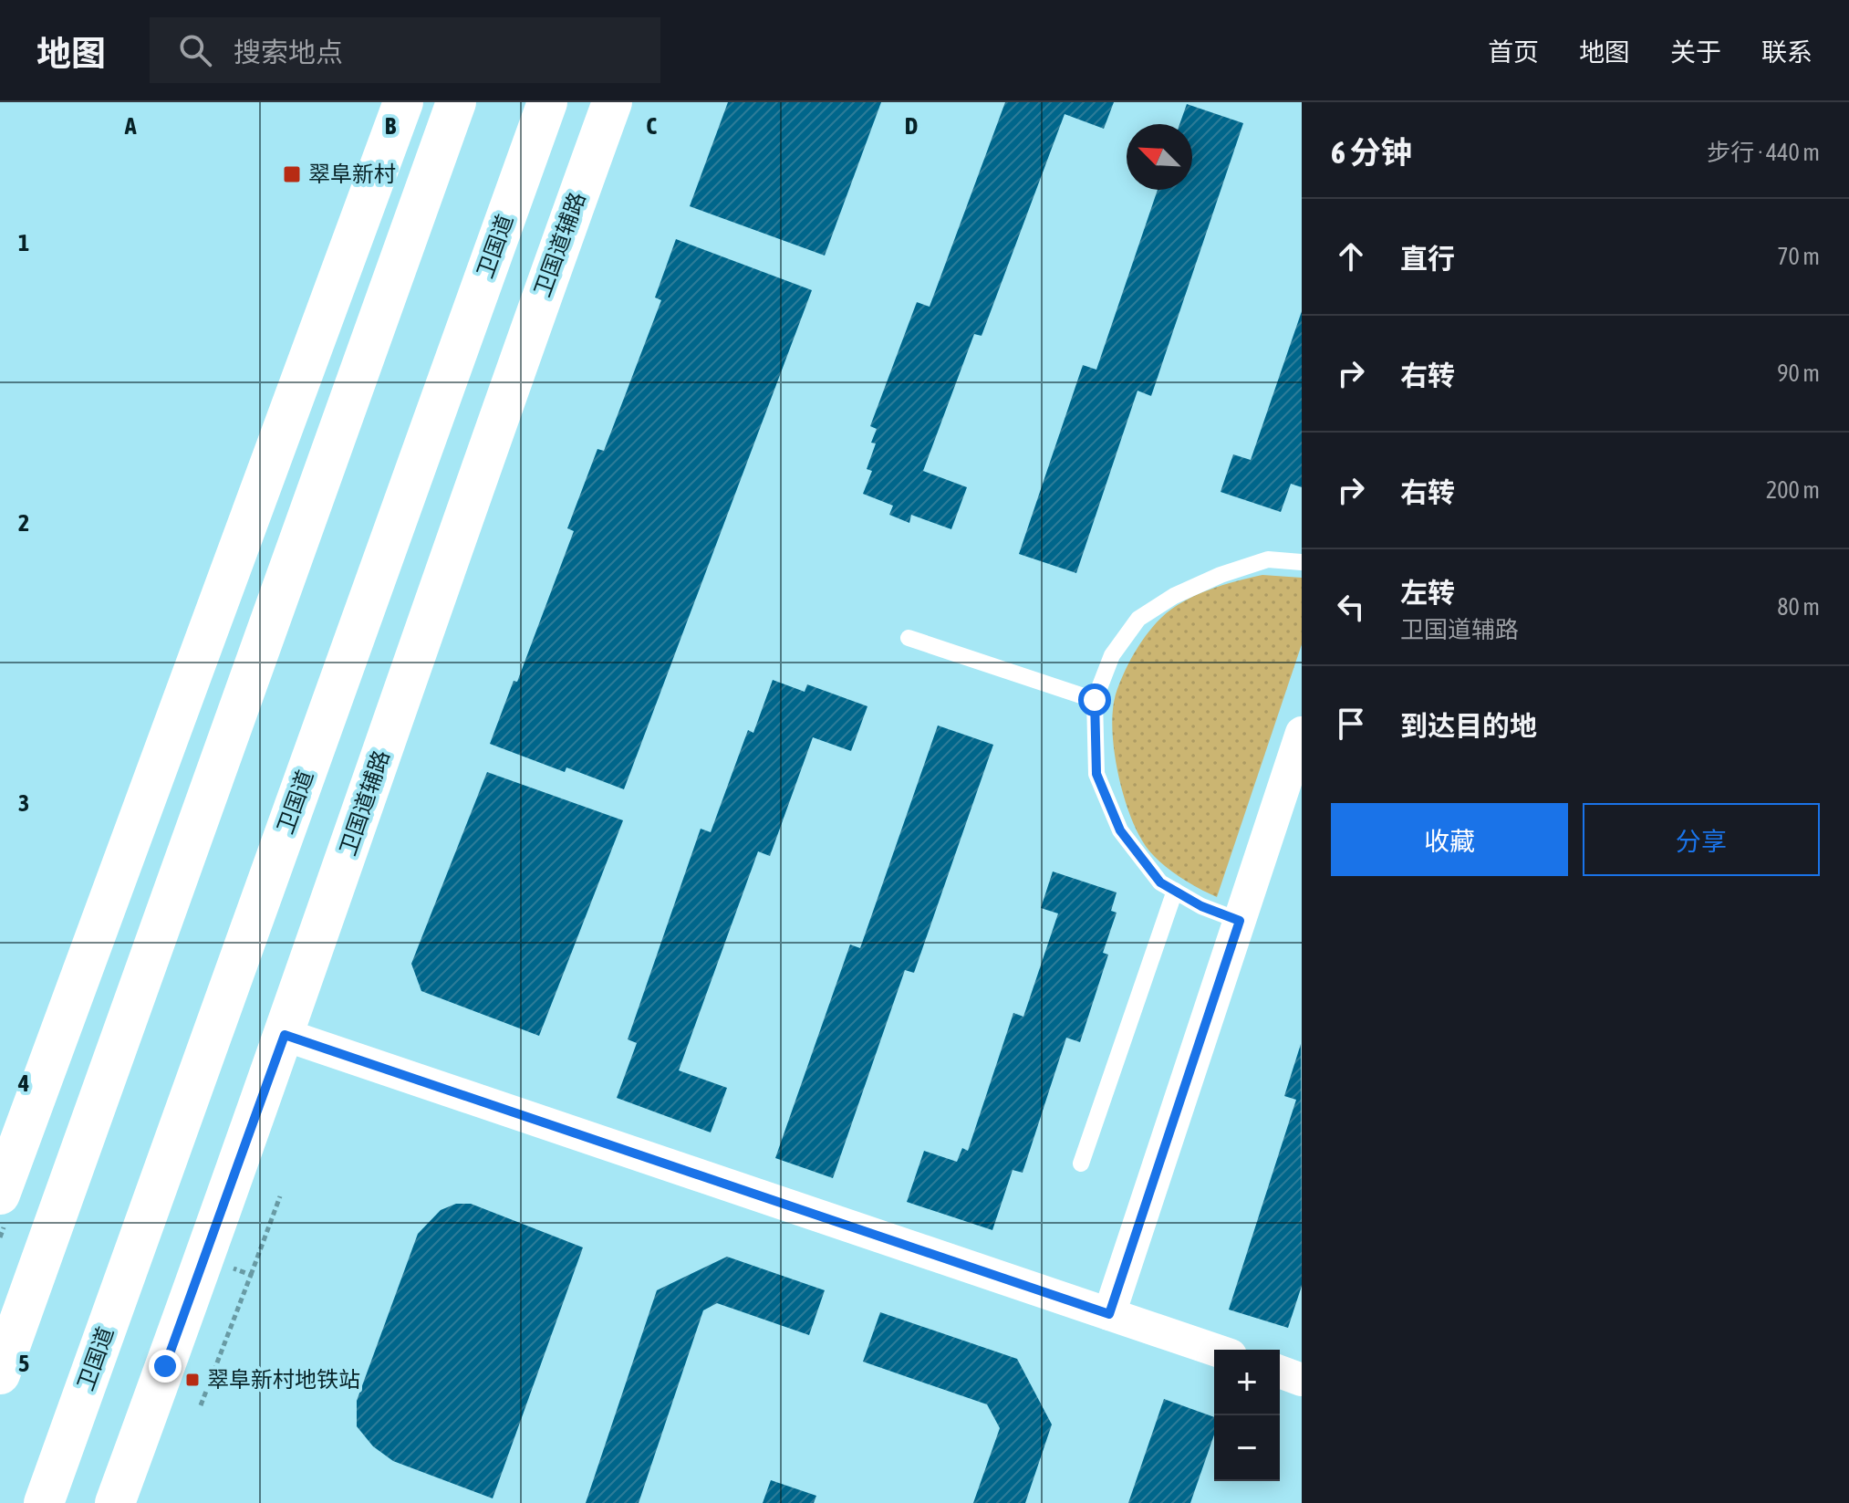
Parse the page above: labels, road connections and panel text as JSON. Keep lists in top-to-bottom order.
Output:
{
  "streets": {
    "main road": ["卫国道辅路", "卫国道"]
  },
  "places": {
    "transit": ["翠阜新村", "翠阜新村地铁站"]
  },
  "north": "top left",
  "page": {
    "header": "地图",
    "search": "搜索地点",
    "nav": [
      "首页",
      "地图",
      "关于",
      "联系"
    ],
    "heading": ["6 分钟", "步行 · 440 m"],
    "list": [
      ["直行", "70 m"],
      ["右转", "90 m"],
      ["右转", "200 m"],
      ["左转", "卫国道辅路", "80 m"],
      "到达目的地"
    ],
    "buttons": ["收藏", "分享"],
    "map_buttons": ["+", "−"]
  },
  "grid": {
    "columns": [
      "A",
      "B",
      "C",
      "D"
    ],
    "rows": [
      "1",
      "2",
      "3",
      "4",
      "5"
    ]
  }
}
